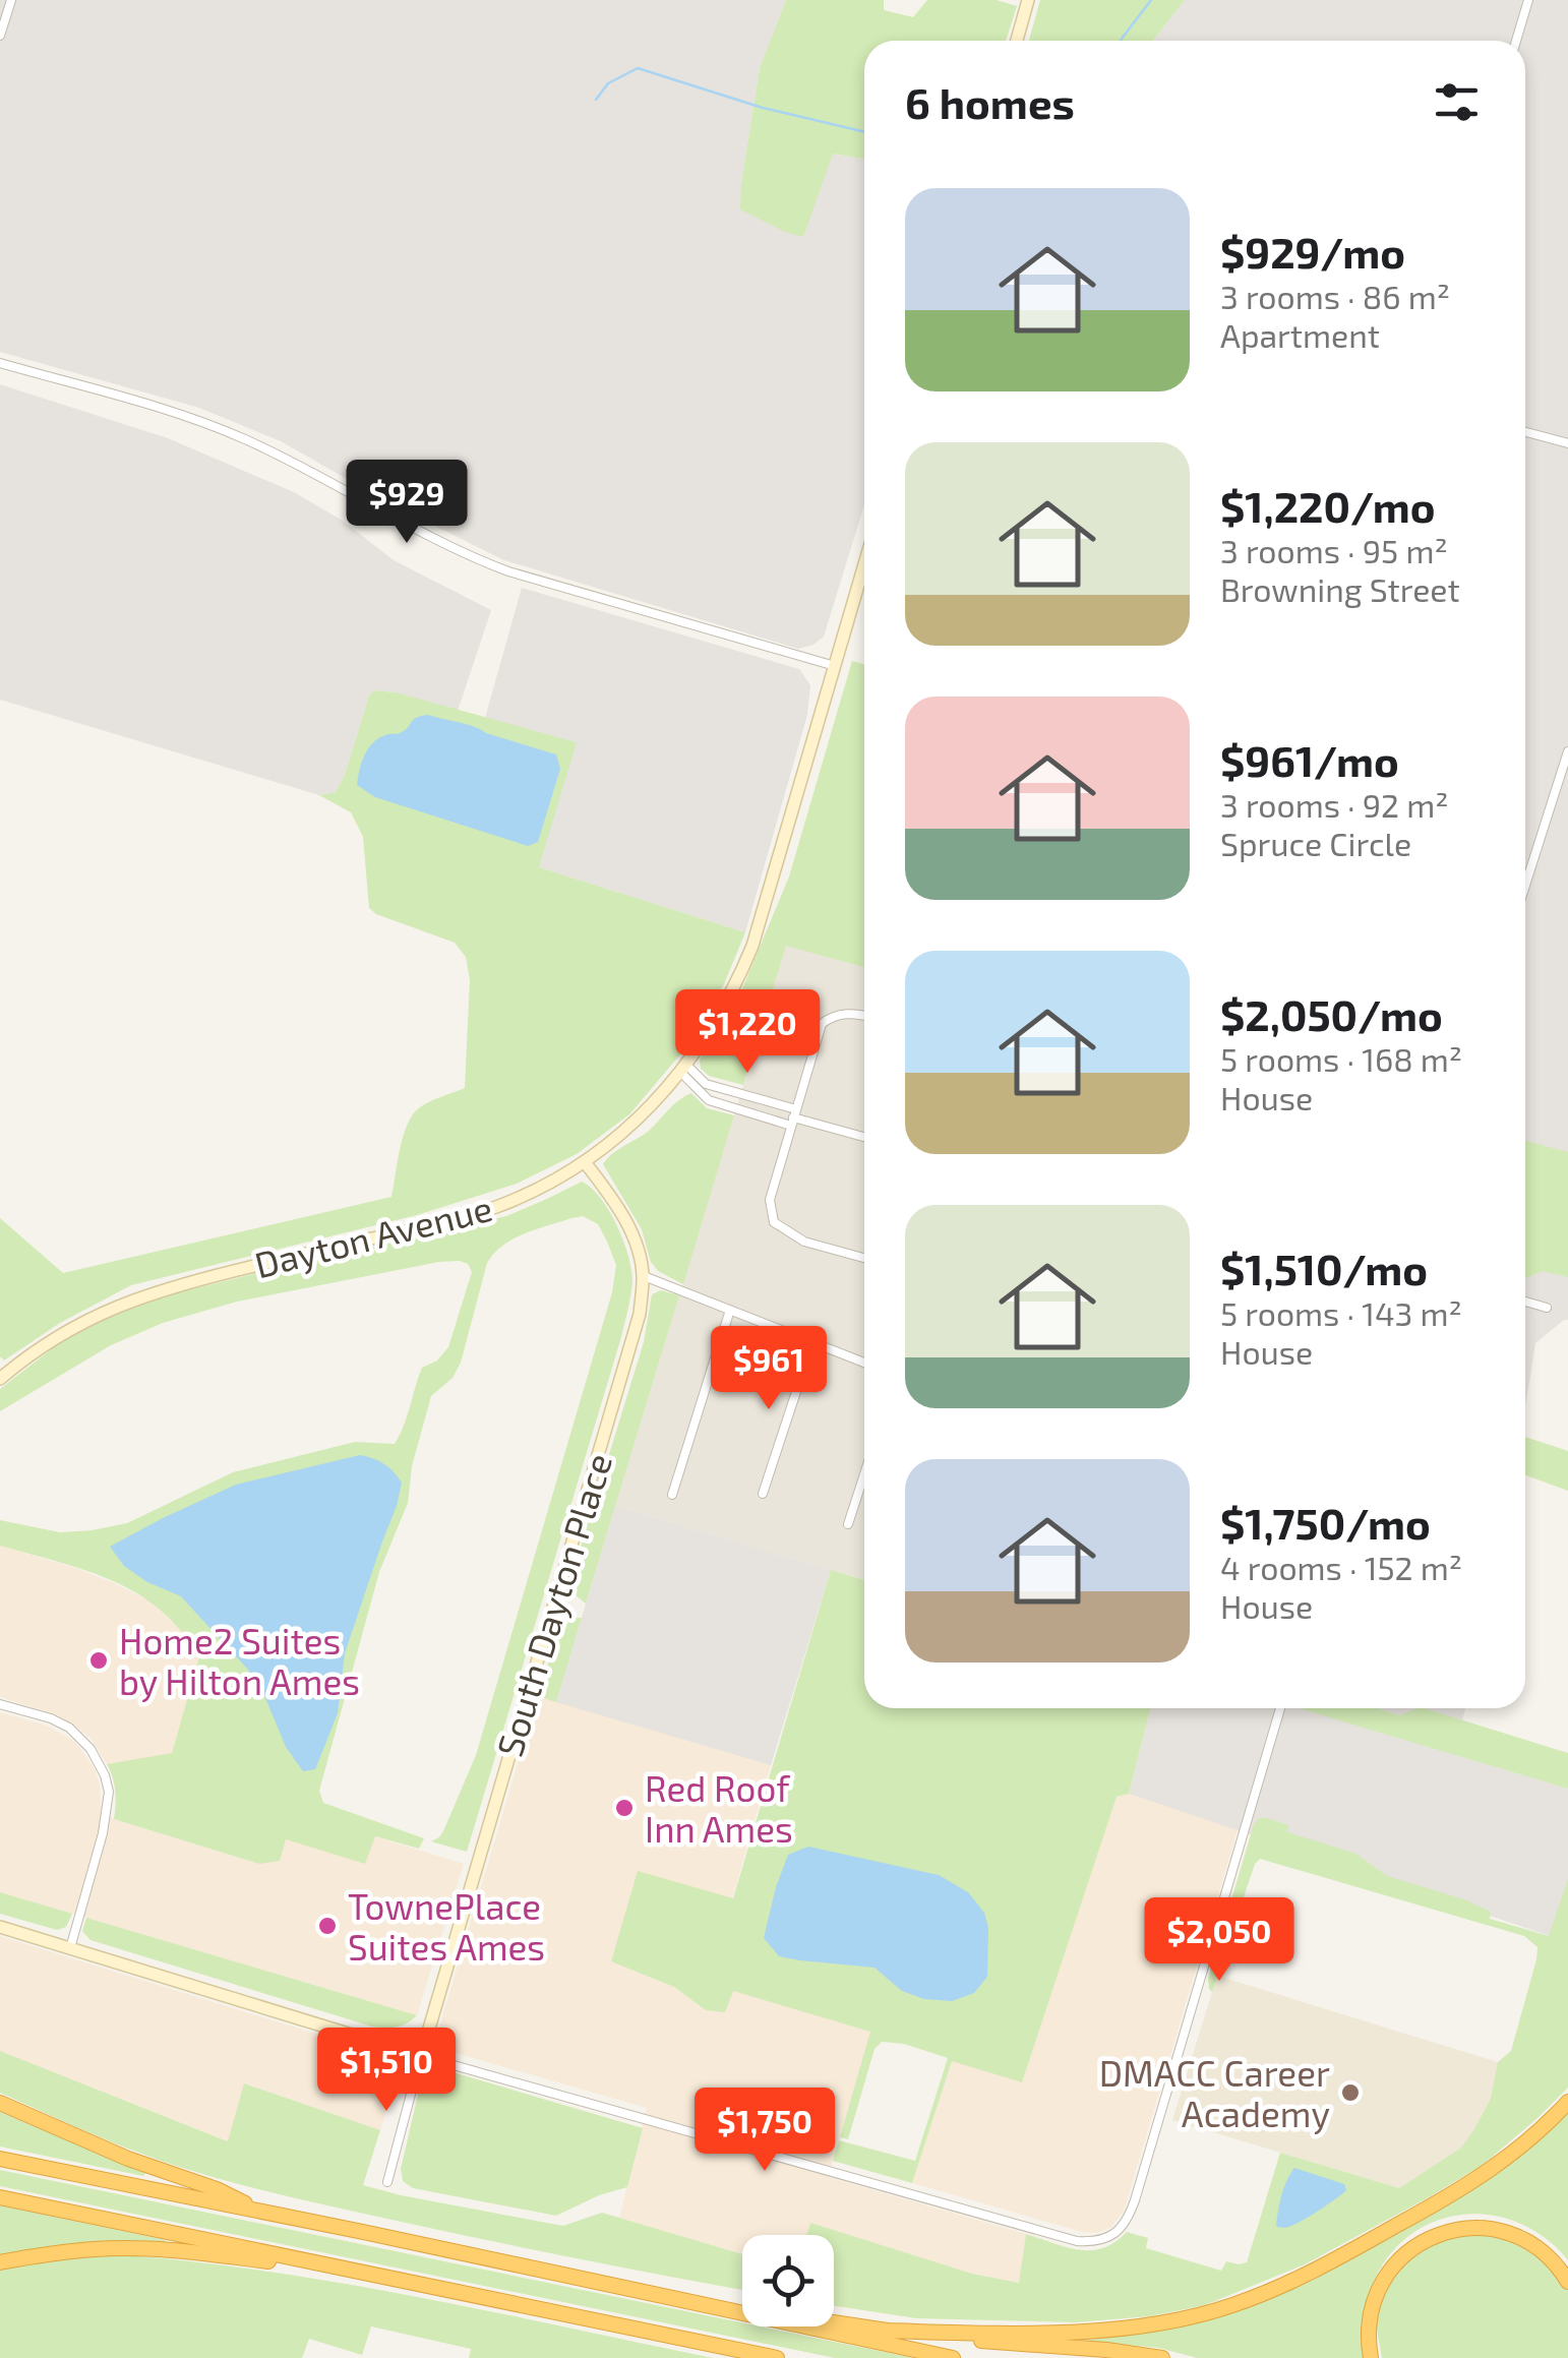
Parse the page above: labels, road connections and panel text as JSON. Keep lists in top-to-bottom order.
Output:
{
  "streets": {
    "main road": ["Dayton Avenue", "South Dayton Place"]
  },
  "crossings": [
    ["Dayton Avenue", "South Dayton Place"]
  ],
  "places": [
    "Home2 Suites by Hilton Ames",
    "Red Roof Inn Ames",
    "TownePlace Suites Ames",
    "DMACC Career Academy"
  ],
  "page": {
    "heading": "6 homes",
    "list": [
      {
        "name": "$929/mo",
        "note": "3 rooms · 86 m² · Apartment"
      },
      {
        "name": "$1,220/mo",
        "note": "3 rooms · 95 m² · Browning Street"
      },
      {
        "name": "$961/mo",
        "note": "3 rooms · 92 m² · Spruce Circle"
      },
      {
        "name": "$2,050/mo",
        "note": "5 rooms · 168 m² · House"
      },
      {
        "name": "$1,510/mo",
        "note": "5 rooms · 143 m² · House"
      },
      {
        "name": "$1,750/mo",
        "note": "4 rooms · 152 m² · House"
      }
    ],
    "price": [
      "$929",
      "$1,220",
      "$961",
      "$2,050",
      "$1,510",
      "$1,750"
    ]
  }
}
